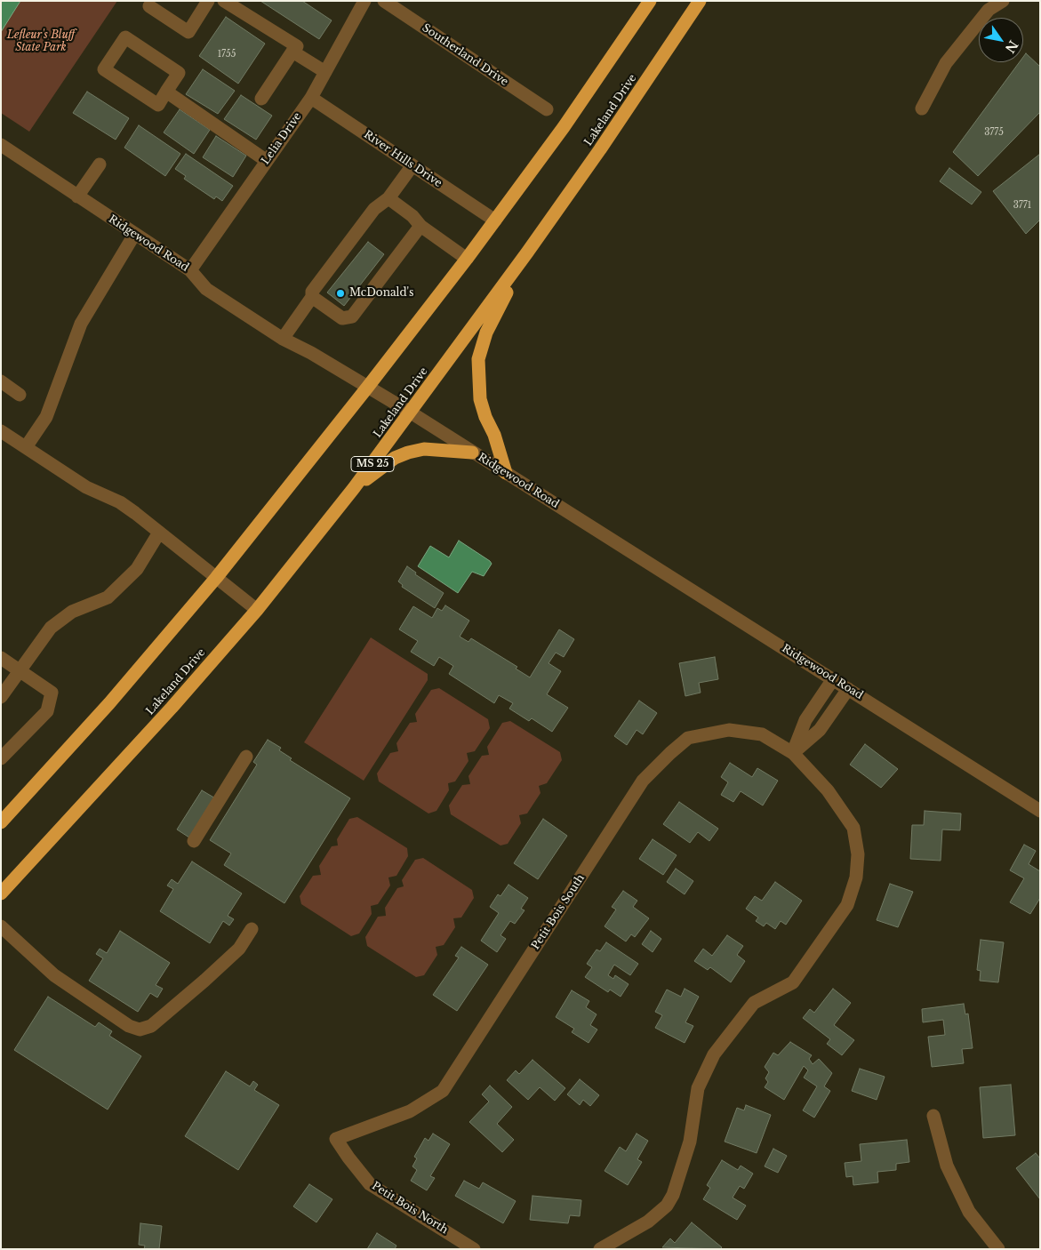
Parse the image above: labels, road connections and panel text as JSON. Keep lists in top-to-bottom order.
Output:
{
  "streets": {
    "highway": ["Lakeland Drive", "MS 25"],
    "street": [
      "Southerland Drive",
      "Lelia Drive",
      "River Hills Drive",
      "Ridgewood Road",
      "Petit Bois South",
      "Petit Bois North"
    ]
  },
  "crossings": [
    ["Lakeland Drive", "Ridgewood Road"],
    ["Lelia Drive", "River Hills Drive"],
    ["Lelia Drive", "Ridgewood Road"],
    ["Petit Bois South", "Petit Bois North"]
  ],
  "parks": ["Lefleur's Bluff State Park"],
  "places": ["McDonald's"],
  "house_numbers": ["1755", "3775", "3771"],
  "north": "bottom right"
}
